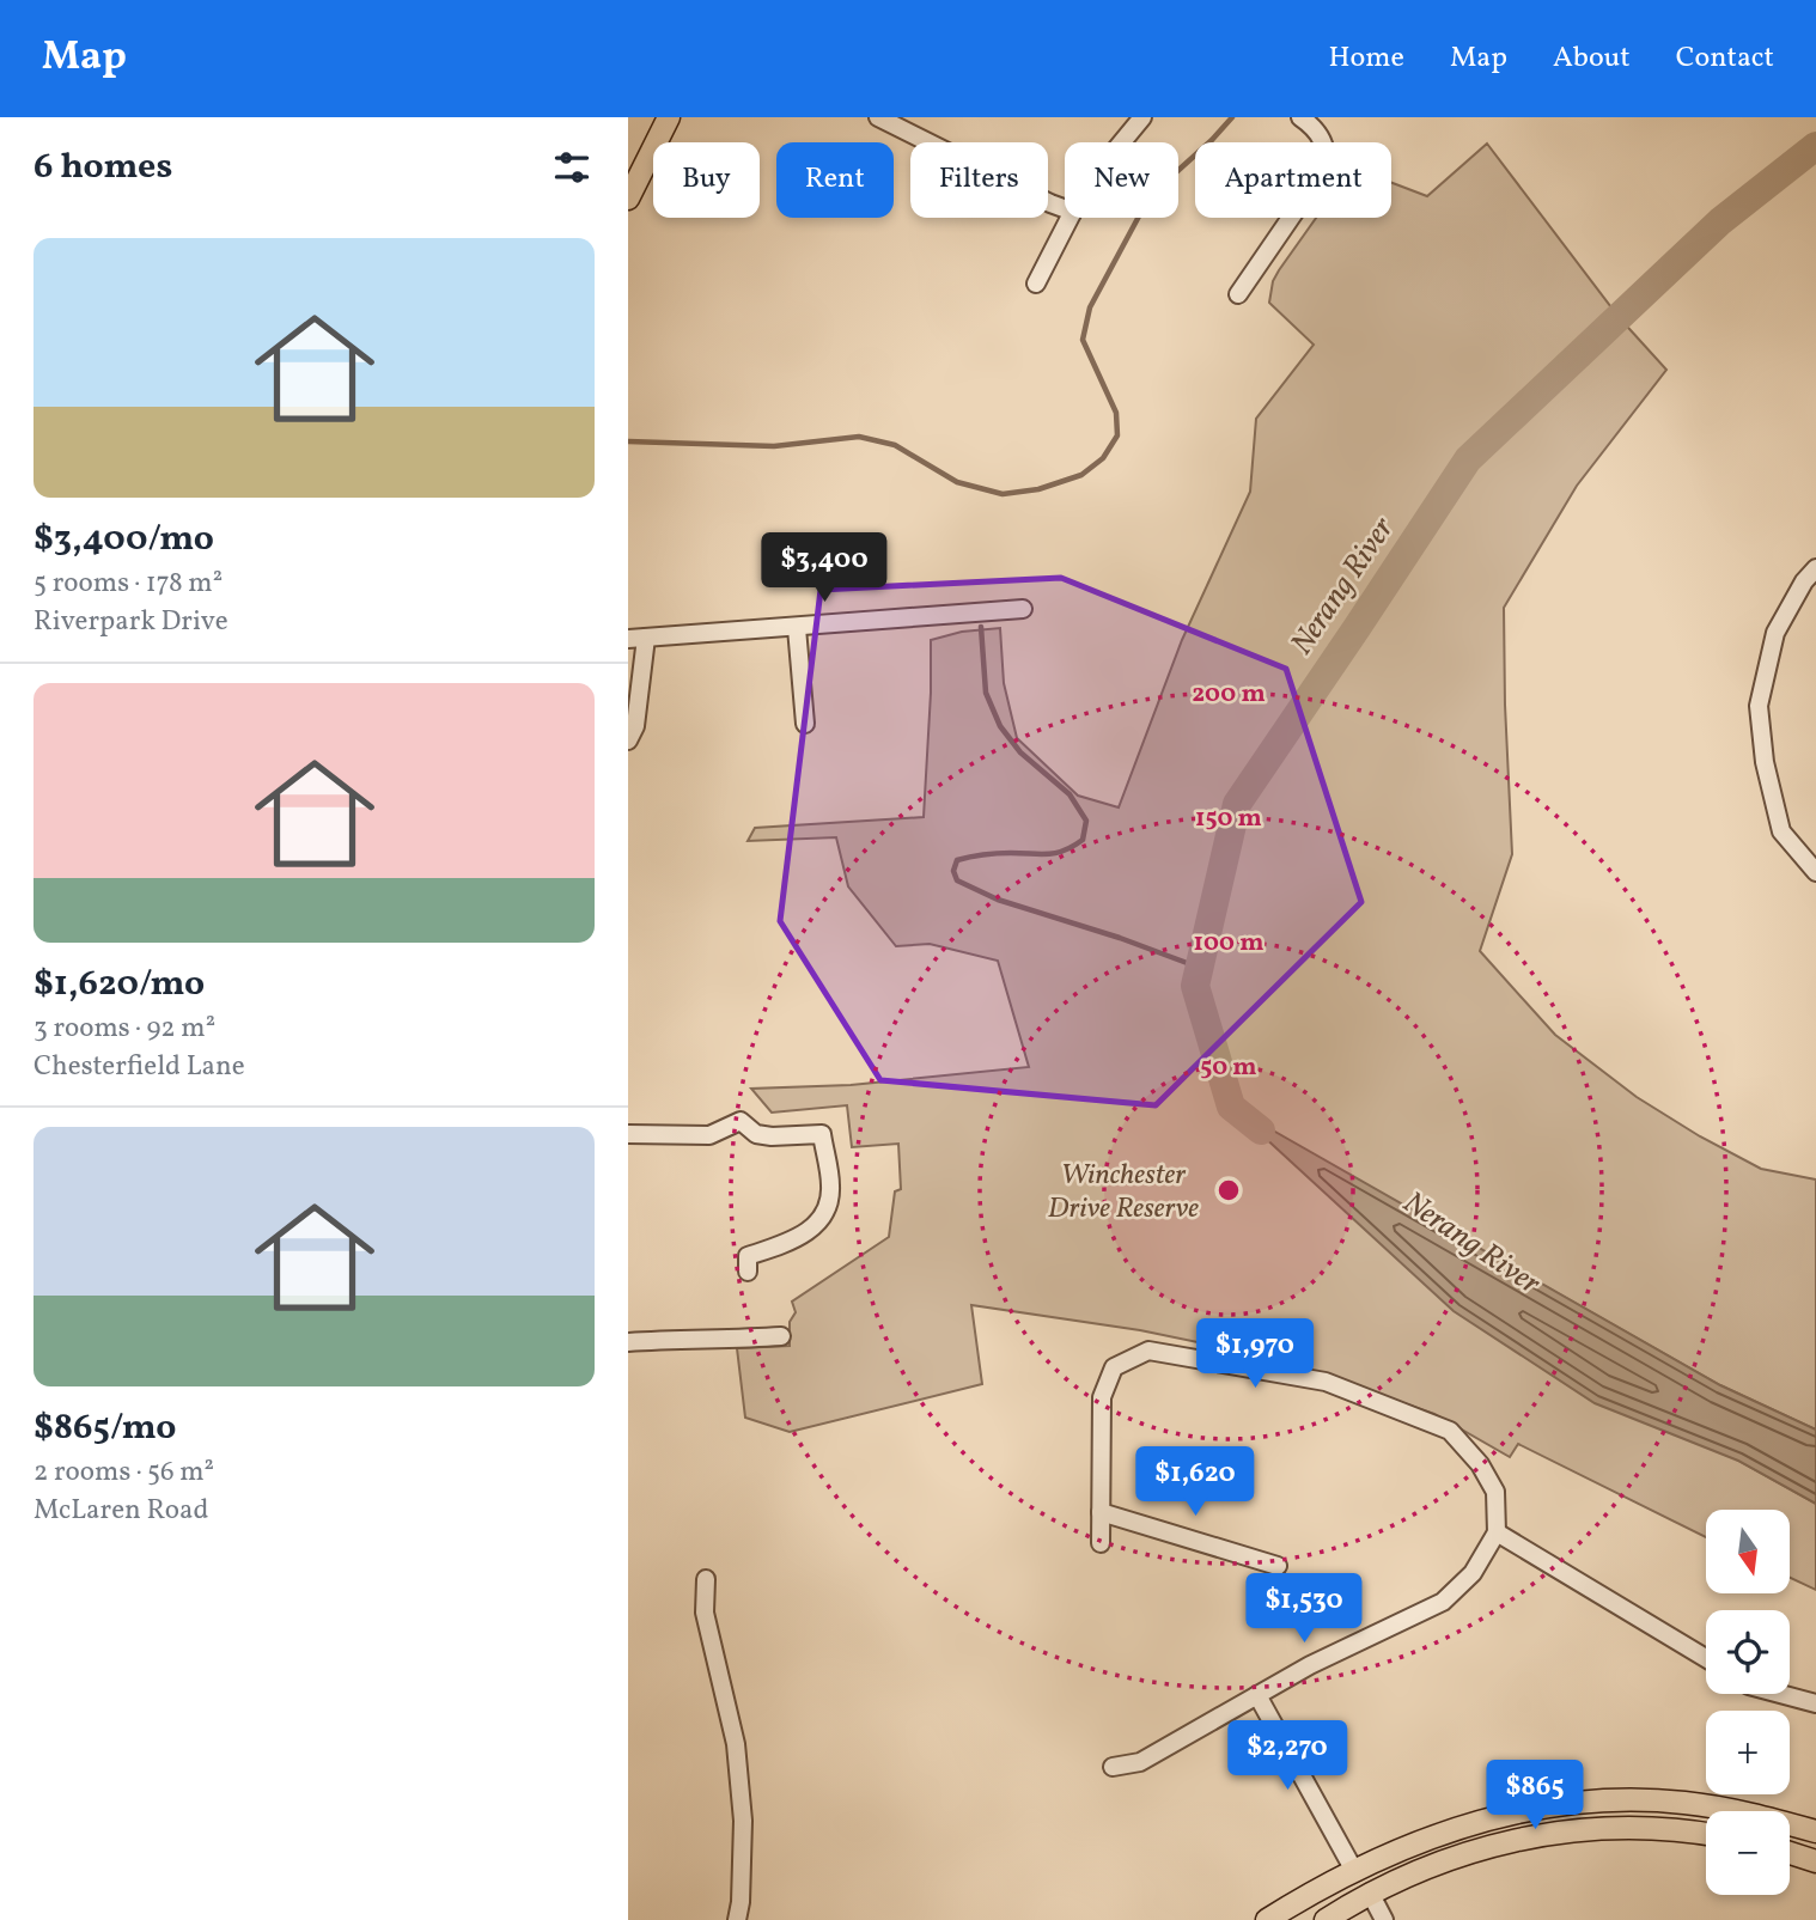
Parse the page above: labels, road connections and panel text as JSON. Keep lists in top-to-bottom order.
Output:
{
  "water": ["Nerang River"],
  "parks": ["Winchester Drive Reserve"],
  "north": "bottom",
  "page": {
    "header": "Map",
    "nav": [
      "Home",
      "Map",
      "About",
      "Contact"
    ],
    "heading": "6 homes",
    "chip": [
      "Buy",
      "Rent",
      "Filters",
      "New",
      "Apartment"
    ],
    "list": [
      {
        "name": "$3,400/mo",
        "note": "5 rooms · 178 m² · Riverpark Drive"
      },
      {
        "name": "$1,620/mo",
        "note": "3 rooms · 92 m² · Chesterfield Lane"
      },
      {
        "name": "$865/mo",
        "note": "2 rooms · 56 m² · McLaren Road"
      }
    ],
    "price": [
      "$3,400",
      "$1,970",
      "$1,620",
      "$1,530",
      "$2,270",
      "$865"
    ],
    "map_buttons": ["+", "−"]
  },
  "rings": [
    "200 m",
    "150 m",
    "100 m",
    "50 m"
  ]
}
